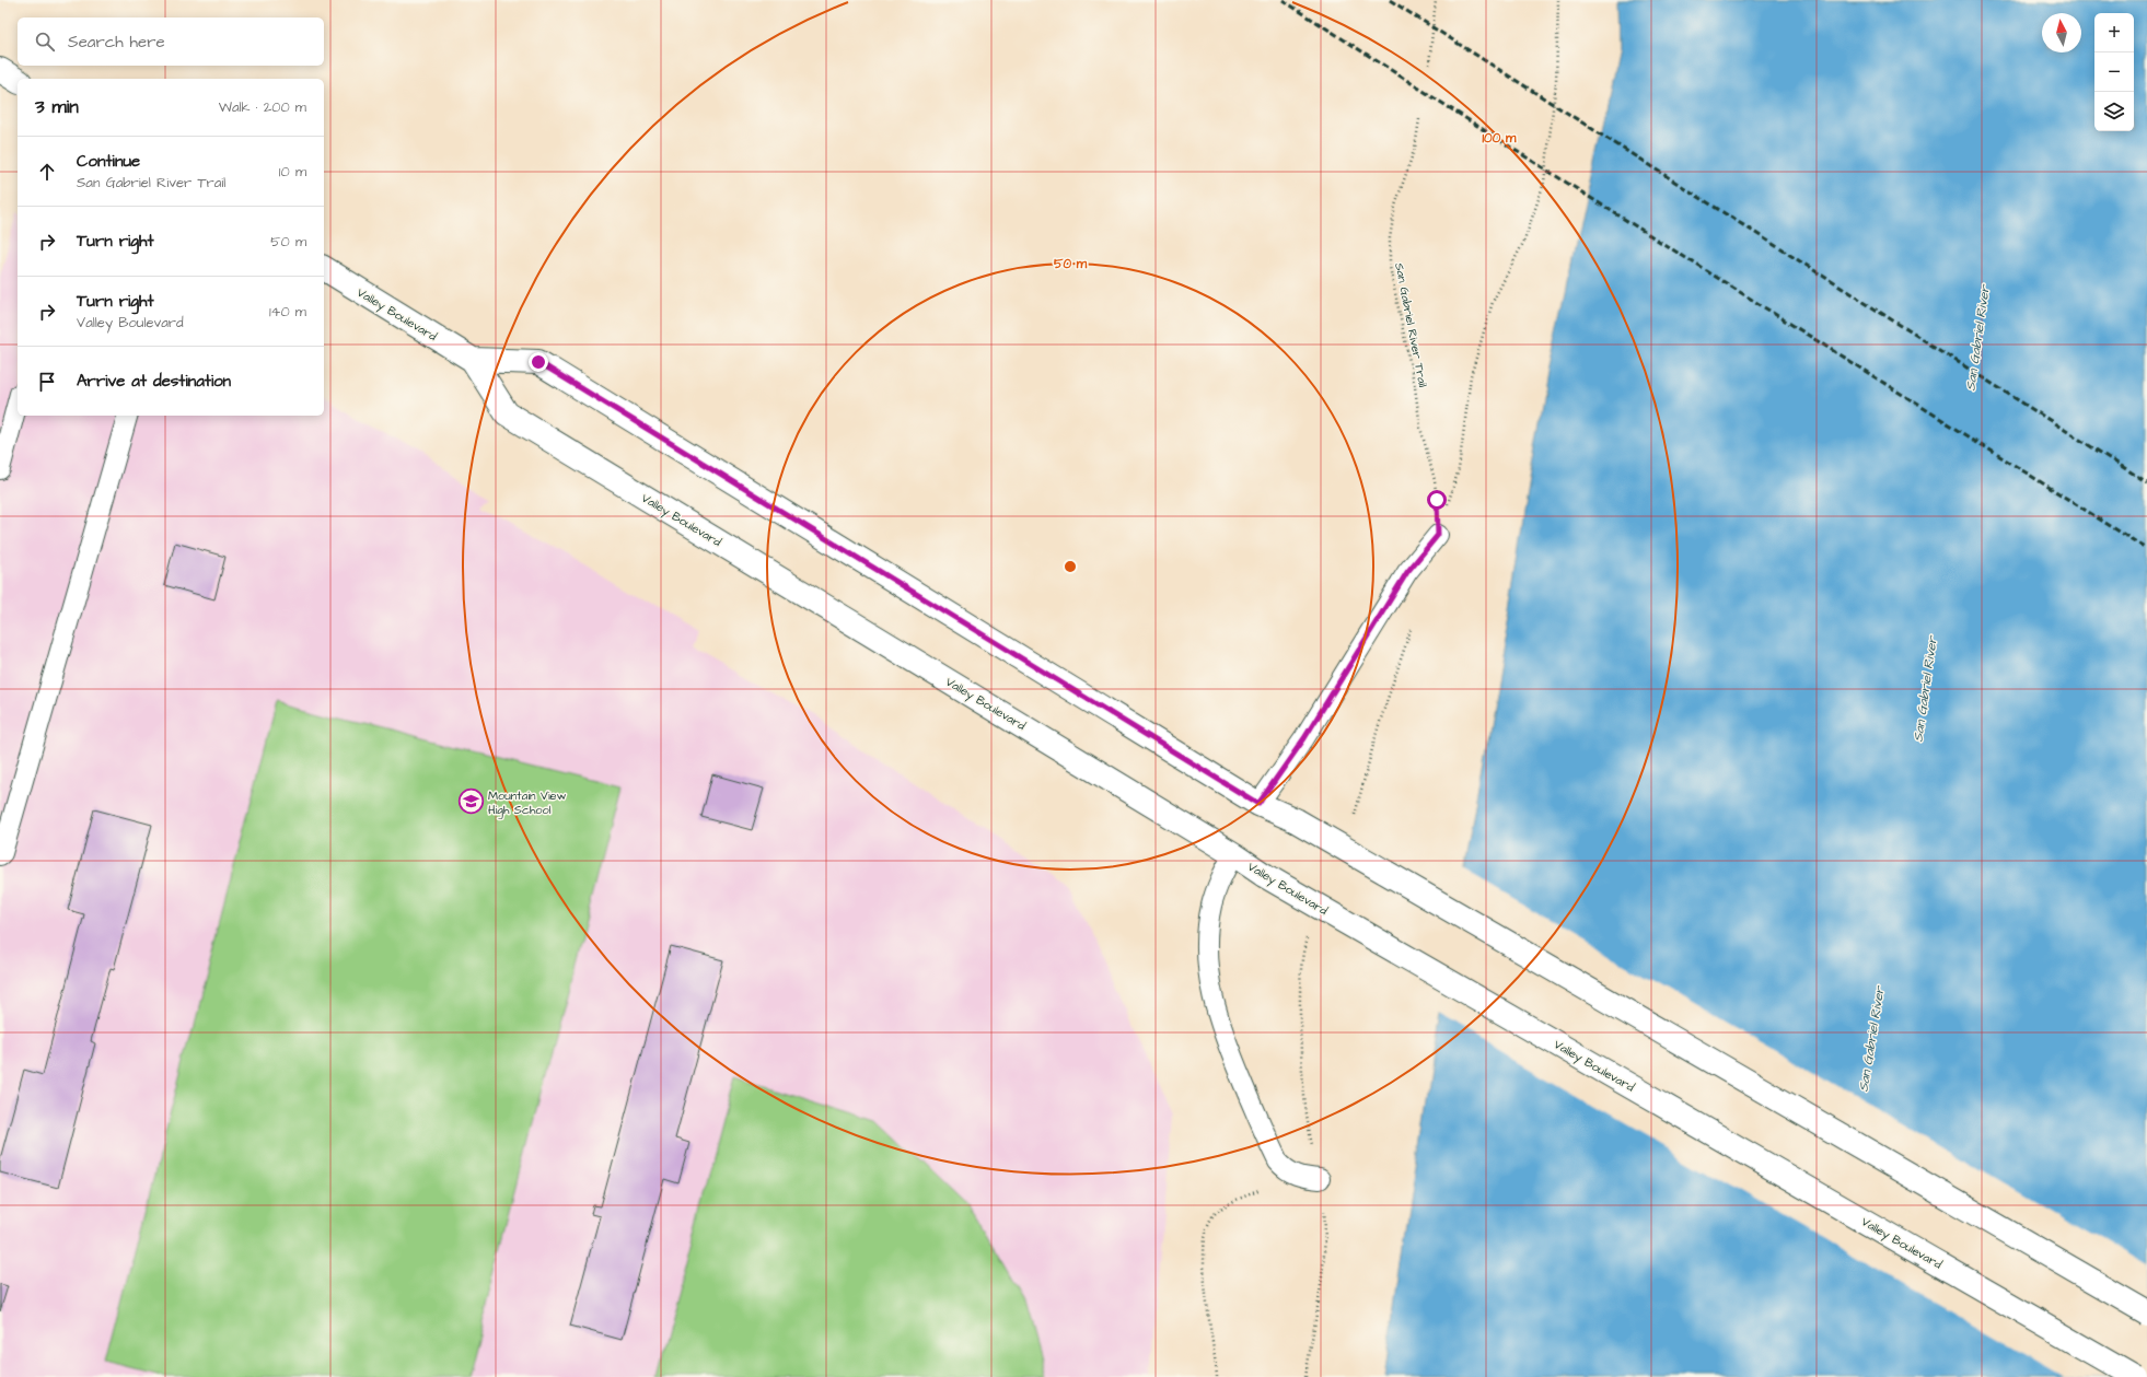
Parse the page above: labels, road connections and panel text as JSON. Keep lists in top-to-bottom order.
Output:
{
  "streets": {
    "main road": ["Valley Boulevard"],
    "path": ["San Gabriel River Trail"]
  },
  "water": ["San Gabriel River"],
  "places": {
    "school or university": ["Mountain View High School"]
  },
  "north": "top",
  "page": {
    "map_buttons": ["+", "−"],
    "search": "Search here",
    "heading": ["3 min", "Walk · 200 m"],
    "list": [
      ["Continue", "San Gabriel River Trail", "10 m"],
      ["Turn right", "50 m"],
      ["Turn right", "Valley Boulevard", "140 m"],
      "Arrive at destination"
    ]
  },
  "rings": ["100 m", "50 m"]
}
